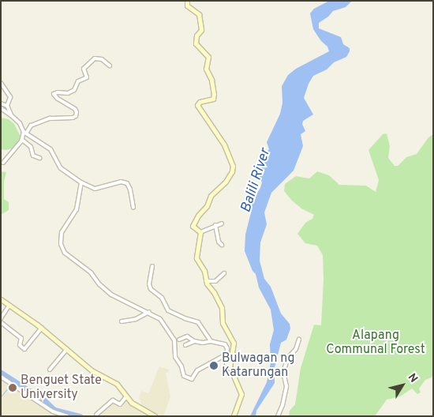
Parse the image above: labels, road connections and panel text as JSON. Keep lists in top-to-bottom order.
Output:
{
  "water": ["Balili River"],
  "parks": ["Alapang Communal Forest"],
  "places": ["Bulwagan ng Katarungan", "Benguet State University"],
  "north": "top right"
}
